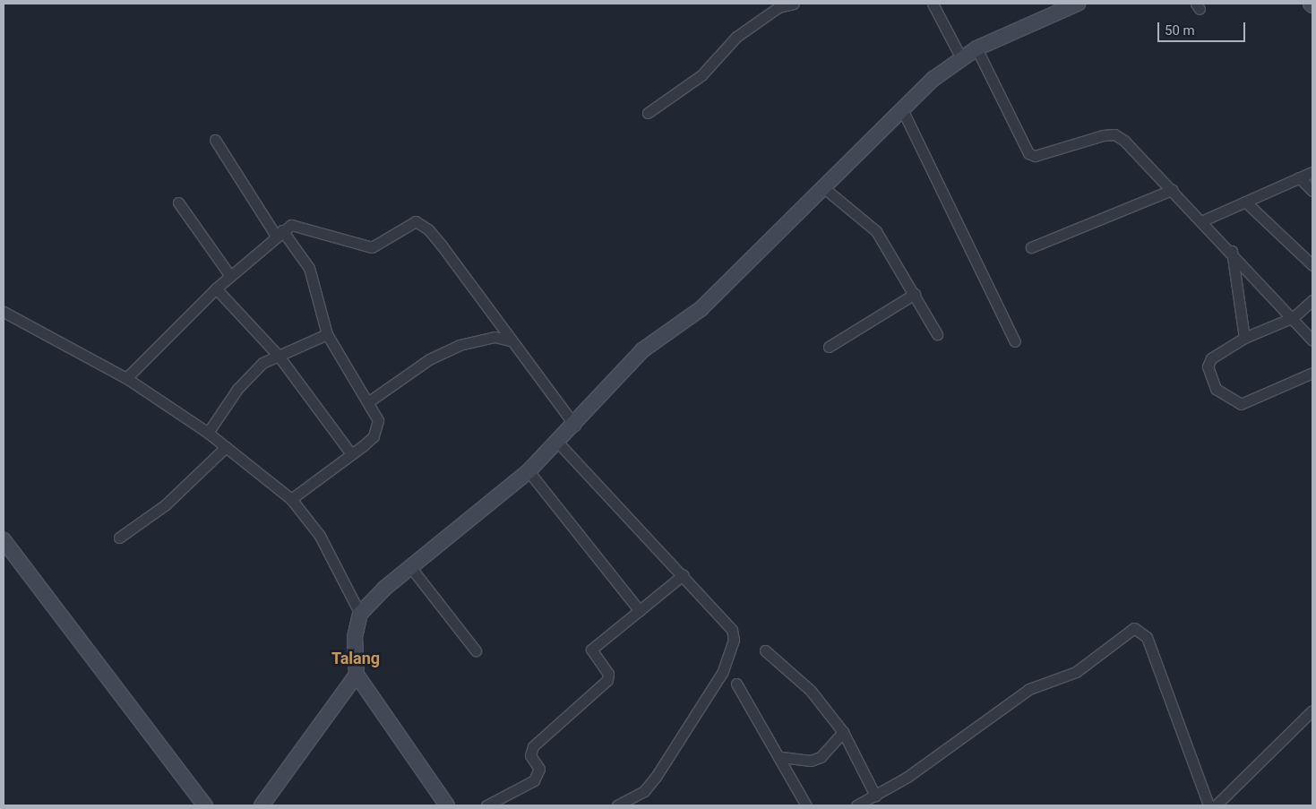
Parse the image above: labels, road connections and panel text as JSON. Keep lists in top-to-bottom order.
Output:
{
  "districts": ["Talang"],
  "scale_bar": "50 m"
}
